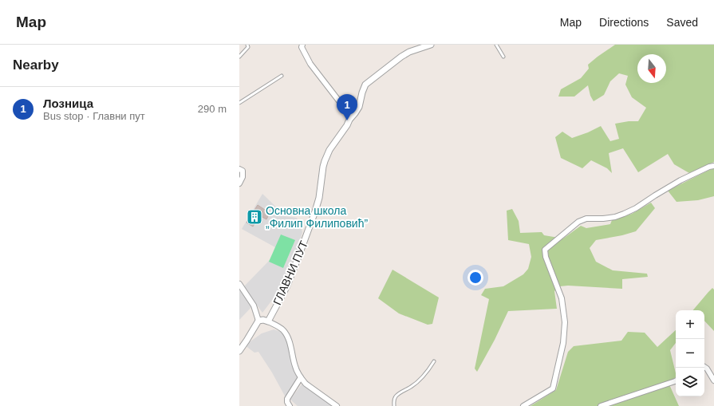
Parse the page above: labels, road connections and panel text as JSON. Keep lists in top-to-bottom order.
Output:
{
  "streets": {
    "street": ["ГЛАВНИ ПУТ"]
  },
  "places": {
    "building": ["Основна школа „Филип Филиповић”"]
  },
  "north": "bottom",
  "page": {
    "header": "Map",
    "nav": ["Map", "Directions", "Saved"],
    "heading": "Nearby",
    "list": [
      {
        "mark": "1",
        "name": "Лозница",
        "note": "Bus stop · Главни пут",
        "value": "290 m"
      }
    ],
    "pins": "1",
    "map_buttons": ["+", "−"]
  }
}
